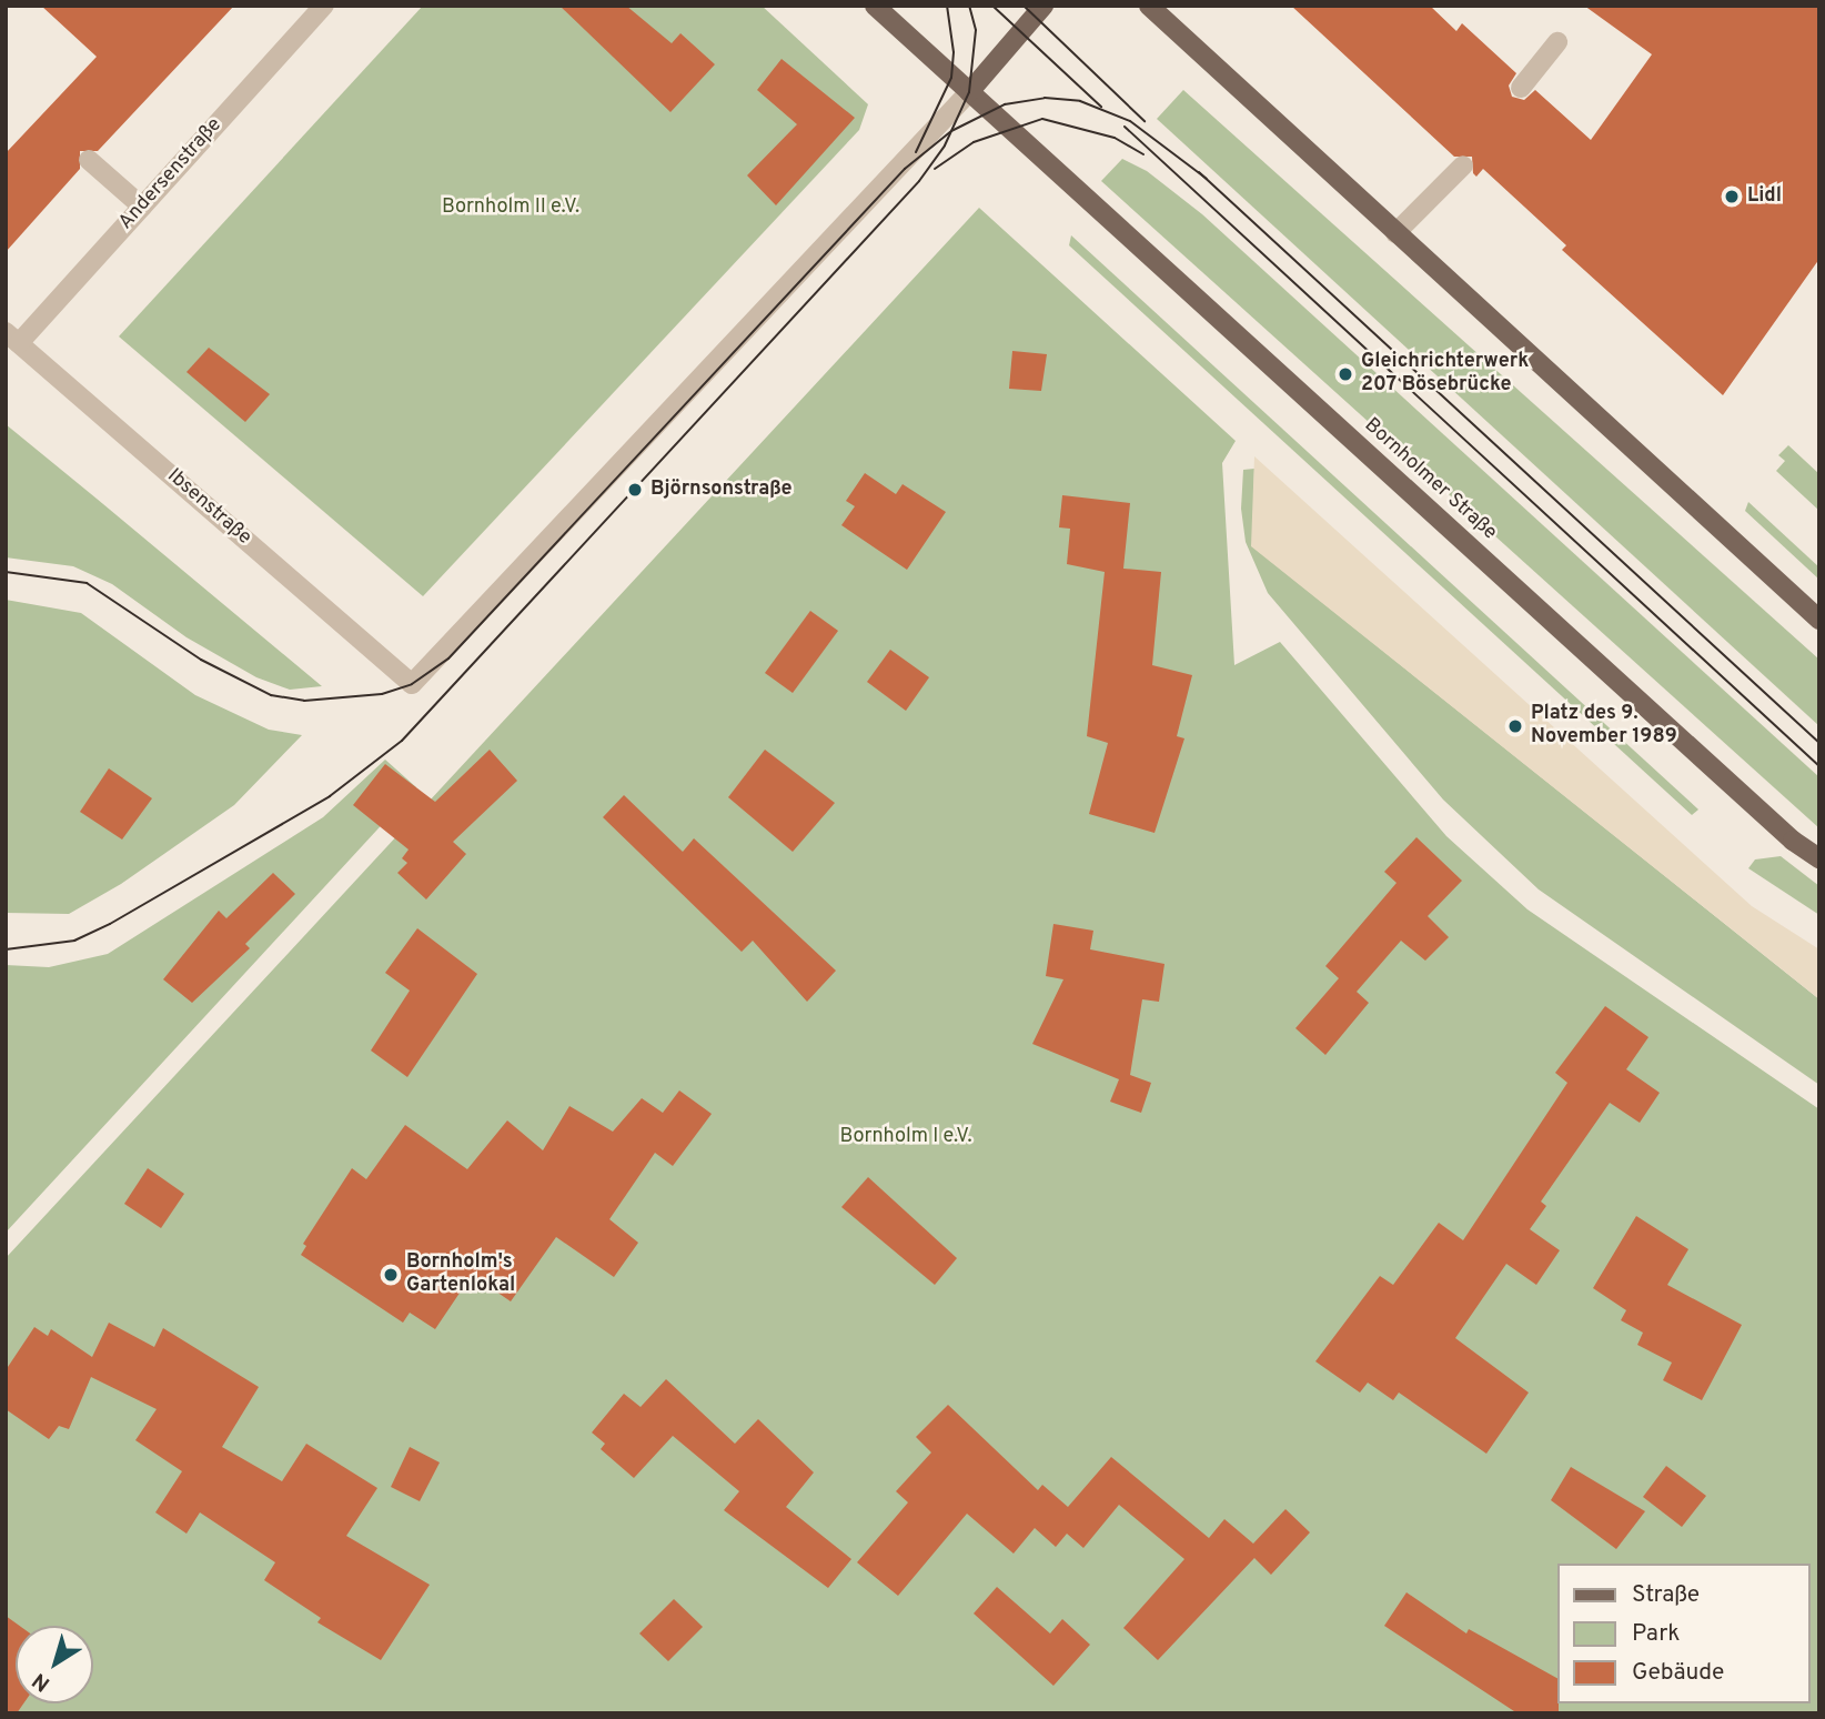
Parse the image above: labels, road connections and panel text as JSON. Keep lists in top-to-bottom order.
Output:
{
  "streets": {
    "main road": ["Bornholmer Straße"],
    "street": ["Andersenstraße", "Ibsenstraße"]
  },
  "crossings": [
    ["Andersenstraße", "Ibsenstraße"],
    ["Bornholmer Straße", "Ibsenstraße"]
  ],
  "parks": ["Bornholm II e.V.", "Bornholm I e.V."],
  "places": [
    "Lidl",
    "Gleichrichterwerk 207 Bösebrücke",
    "Björnsonstraße",
    "Platz des 9. November 1989",
    "Bornholm's Gartenlokal"
  ],
  "legend": ["Straße", "Park", "Gebäude"],
  "north": "bottom left"
}
